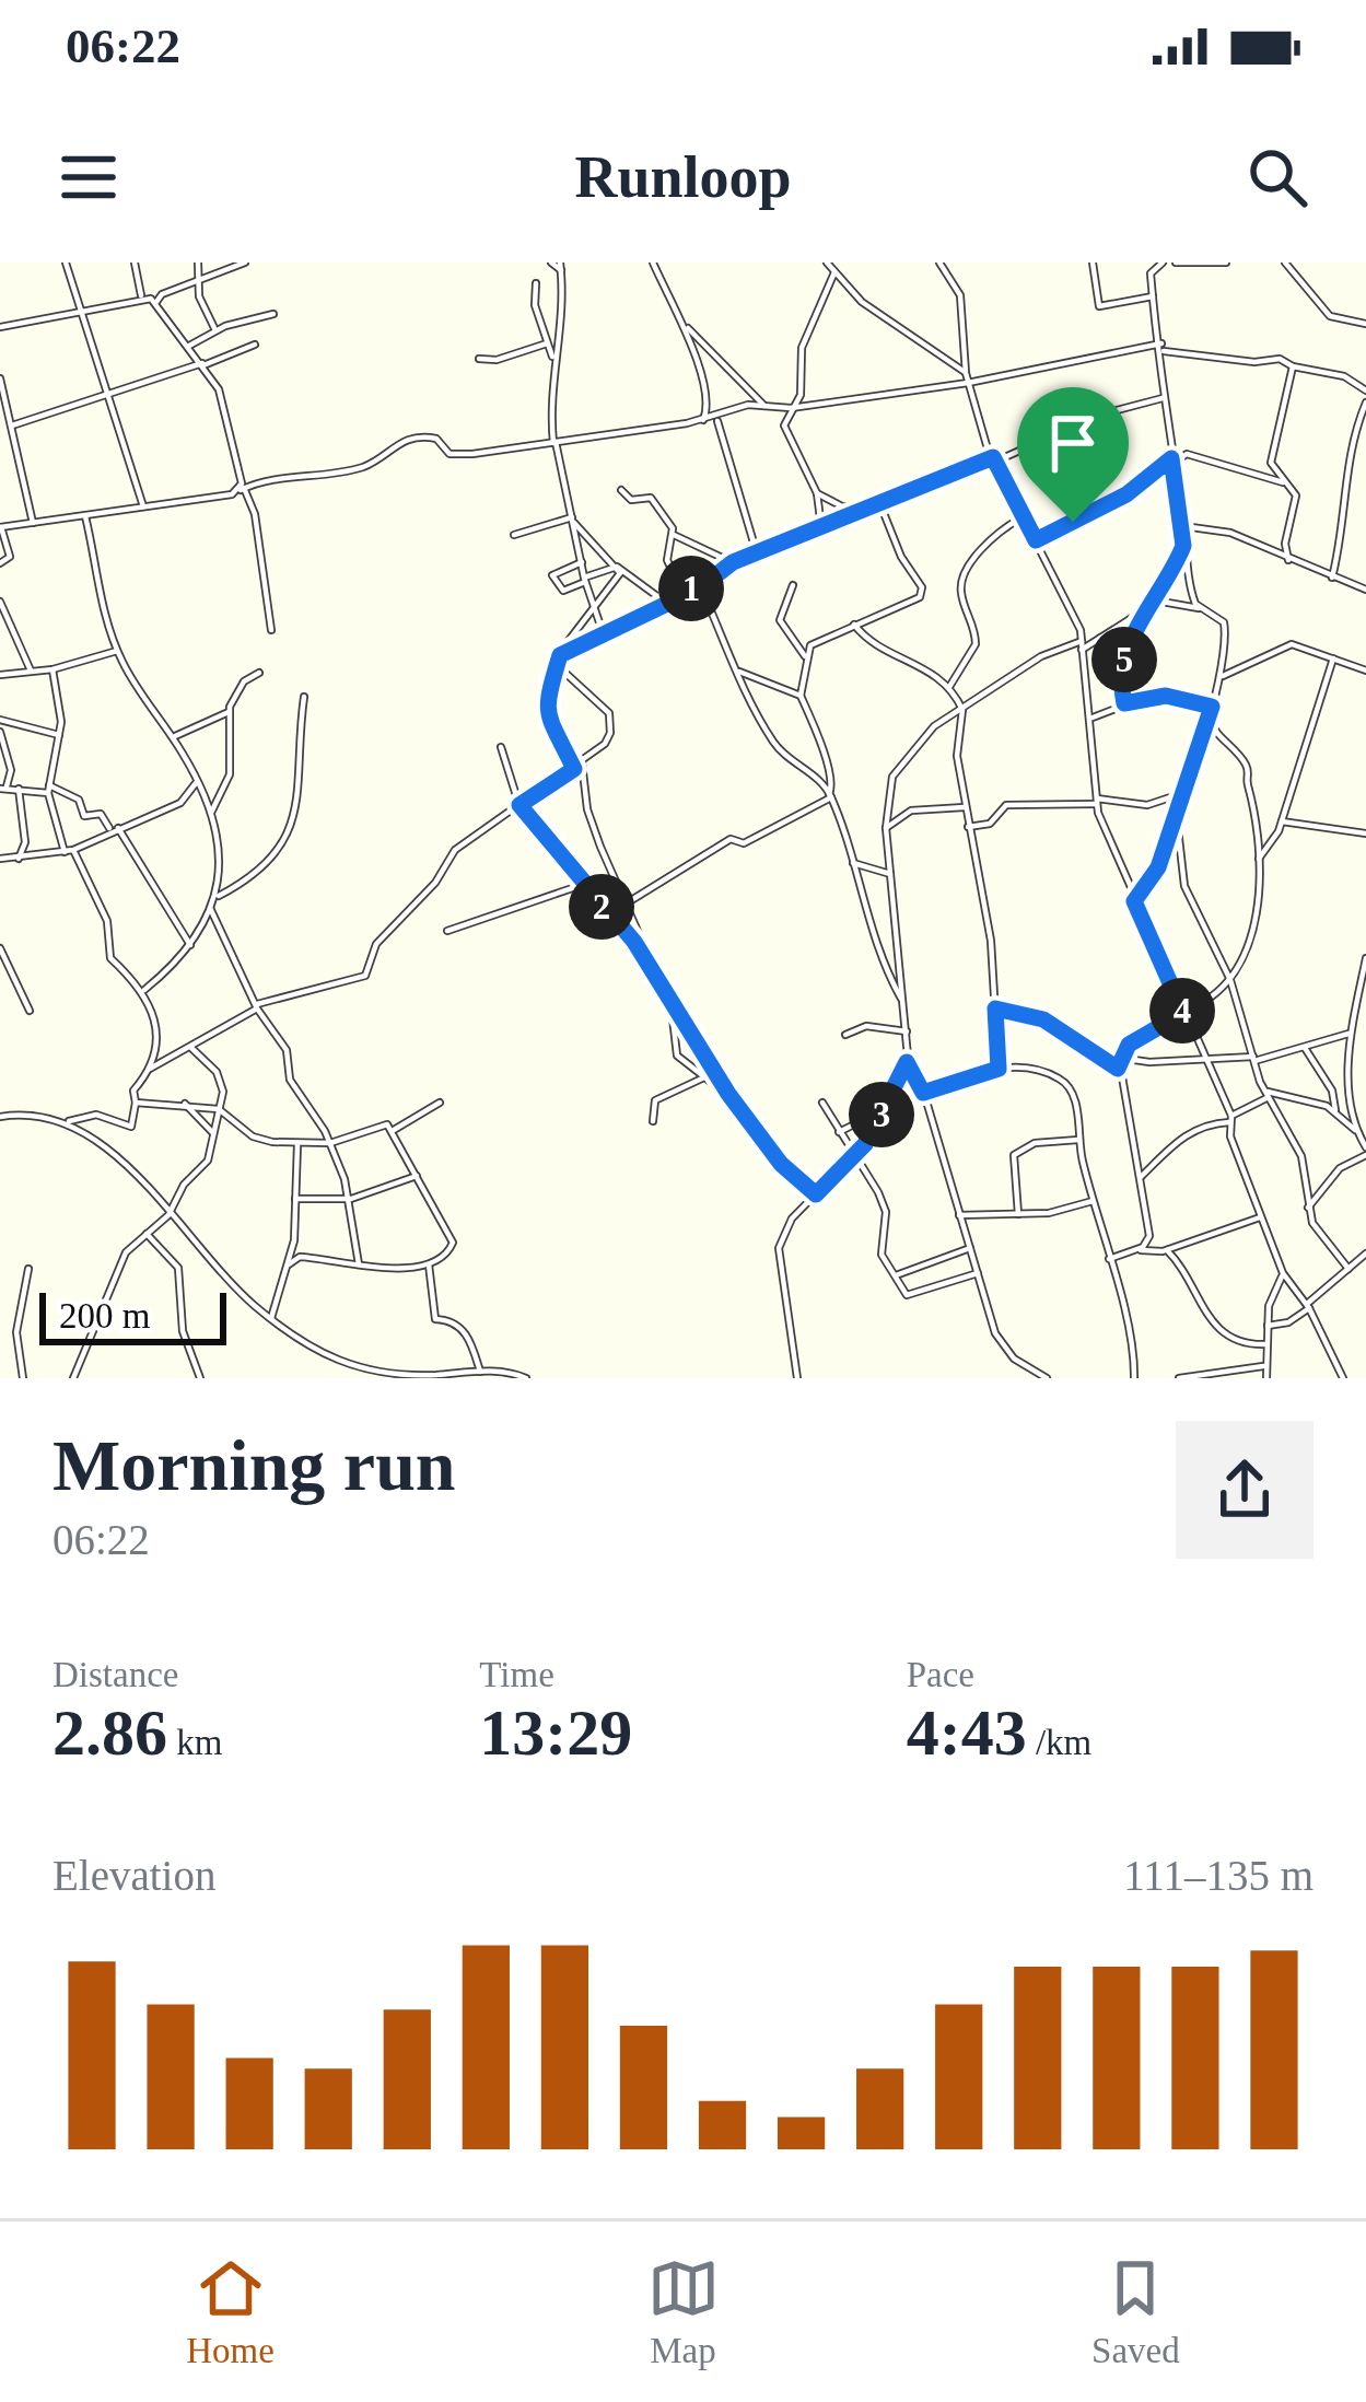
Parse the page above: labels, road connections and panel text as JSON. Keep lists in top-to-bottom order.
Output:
{
  "scale_bar": "200 m",
  "page": {
    "status": "06:22",
    "header": "Runloop",
    "pins": [
      "1",
      "5",
      "2",
      "4",
      "3"
    ],
    "scale": "200 m",
    "heading": ["Morning run", "06:22"],
    "stats": [
      ["Distance", "2.86 km"],
      ["Time", "13:29"],
      ["Pace", "4:43 /km"]
    ],
    "chart": ["Elevation", "111–135 m"],
    "tabs": ["Home", "Map", "Saved"]
  }
}
